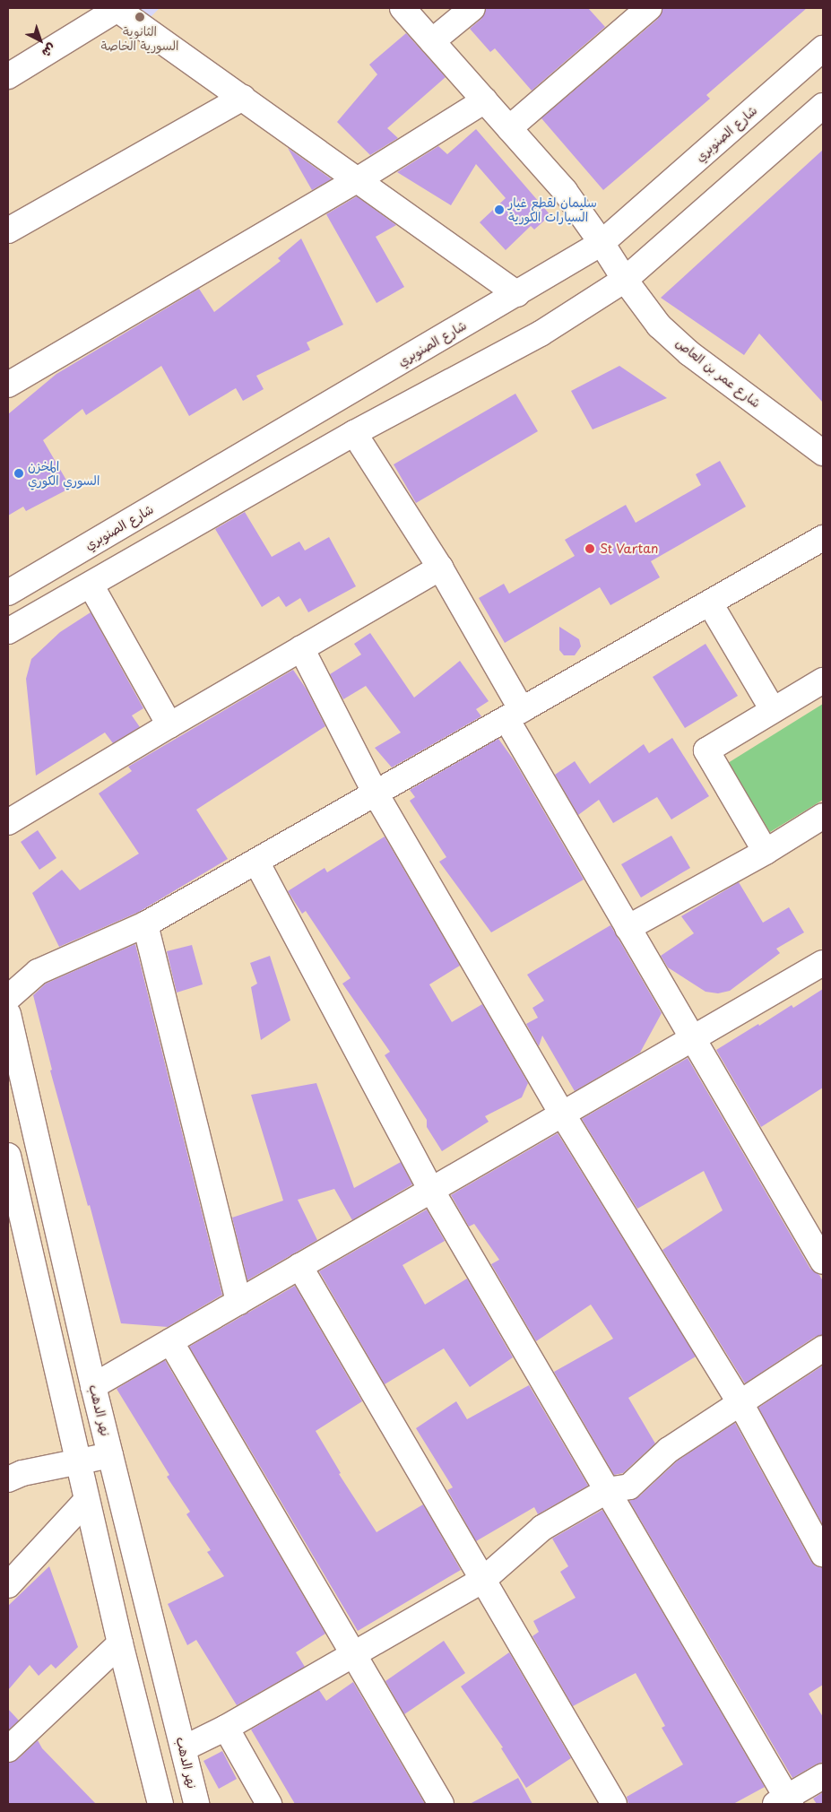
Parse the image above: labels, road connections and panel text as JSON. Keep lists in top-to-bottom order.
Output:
{
  "streets": {
    "street": ["شارع الصنوبري", "شارع عمر بن العاص", "نهر الدهب"]
  },
  "crossings": [
    ["شارع الصنوبري", "شارع عمر بن العاص"]
  ],
  "places": [
    "الثانوية السورية الخاصة",
    "سليمان لقطع غيار السيارات الكورية",
    "المخزن السوري الكوري",
    "St Vartan"
  ],
  "north": "bottom right"
}
